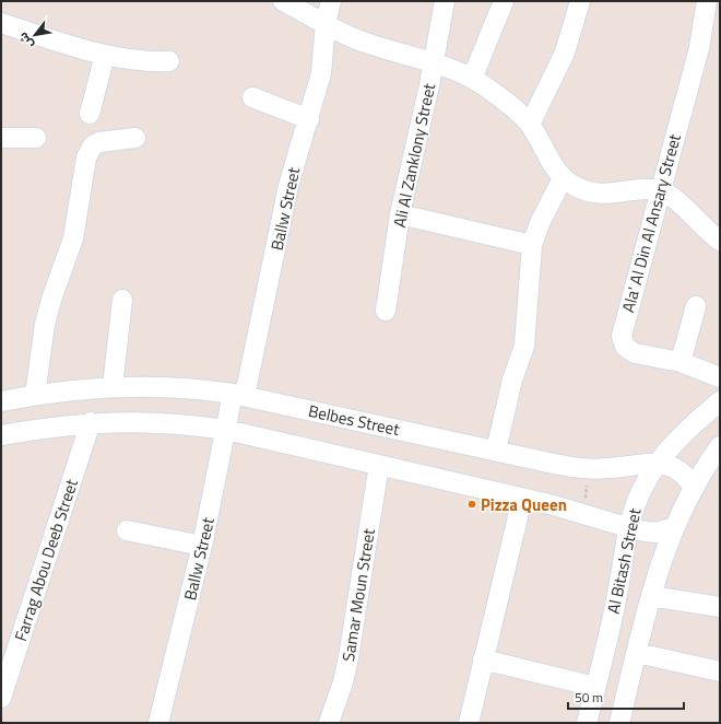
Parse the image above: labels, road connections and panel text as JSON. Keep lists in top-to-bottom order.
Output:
{
  "streets": {
    "street": [
      "Ali Al Zanklony Street",
      "Ballw Street",
      "Ala' Al Din Al Ansary Street",
      "Belbes Street",
      "Farrag Abou Deeb Street",
      "Al Bitash Street",
      "Samar Moun Street"
    ]
  },
  "crossings": [
    ["Ballw Street", "Belbes Street"],
    ["Belbes Street", "Al Bitash Street"]
  ],
  "places": ["Pizza Queen"],
  "scale_bar": "50 m",
  "north": "bottom left"
}
